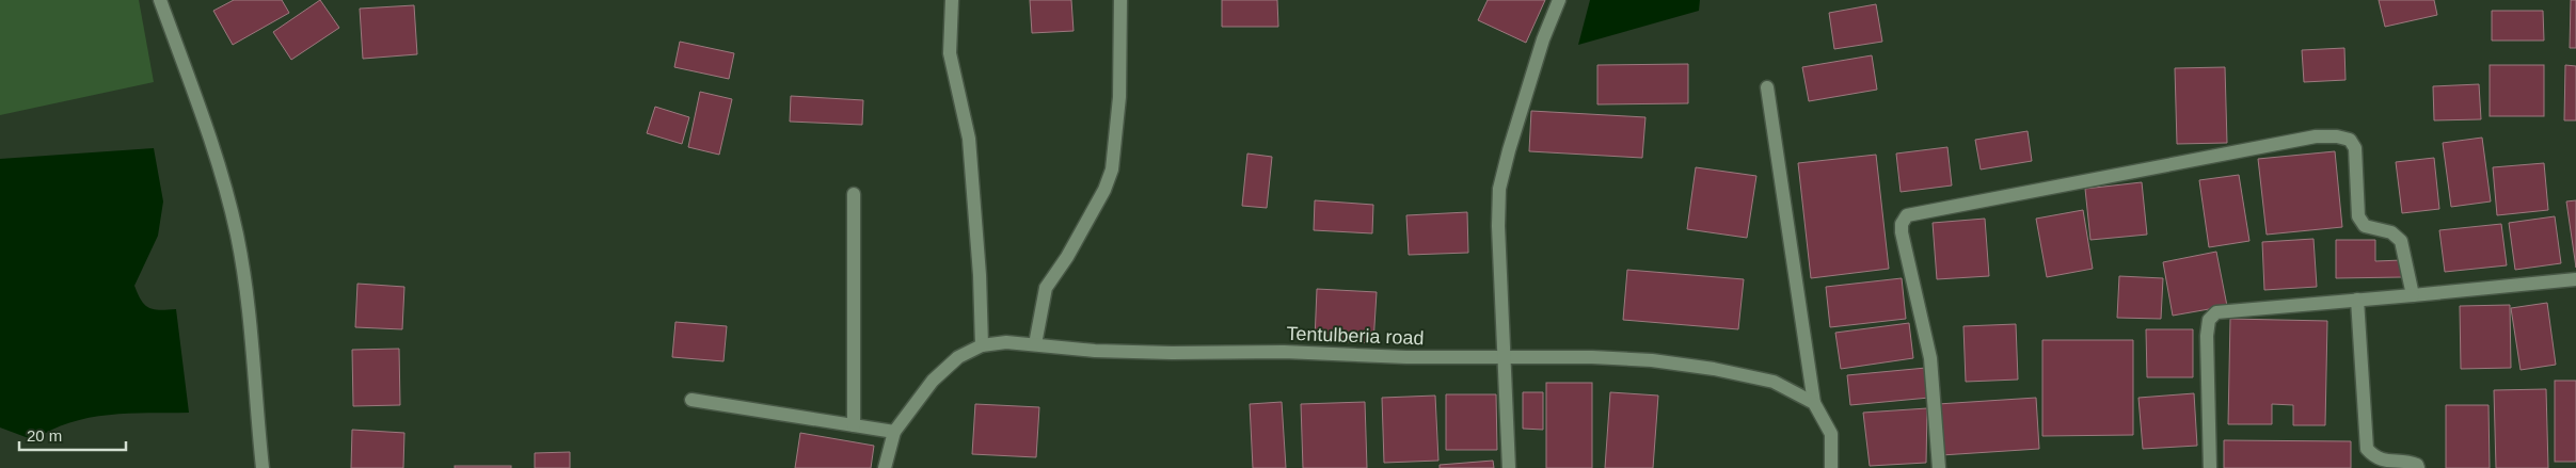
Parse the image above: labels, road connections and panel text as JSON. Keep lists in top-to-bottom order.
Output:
{
  "streets": {
    "street": ["Tentulberia road"]
  },
  "scale_bar": "20 m"
}
